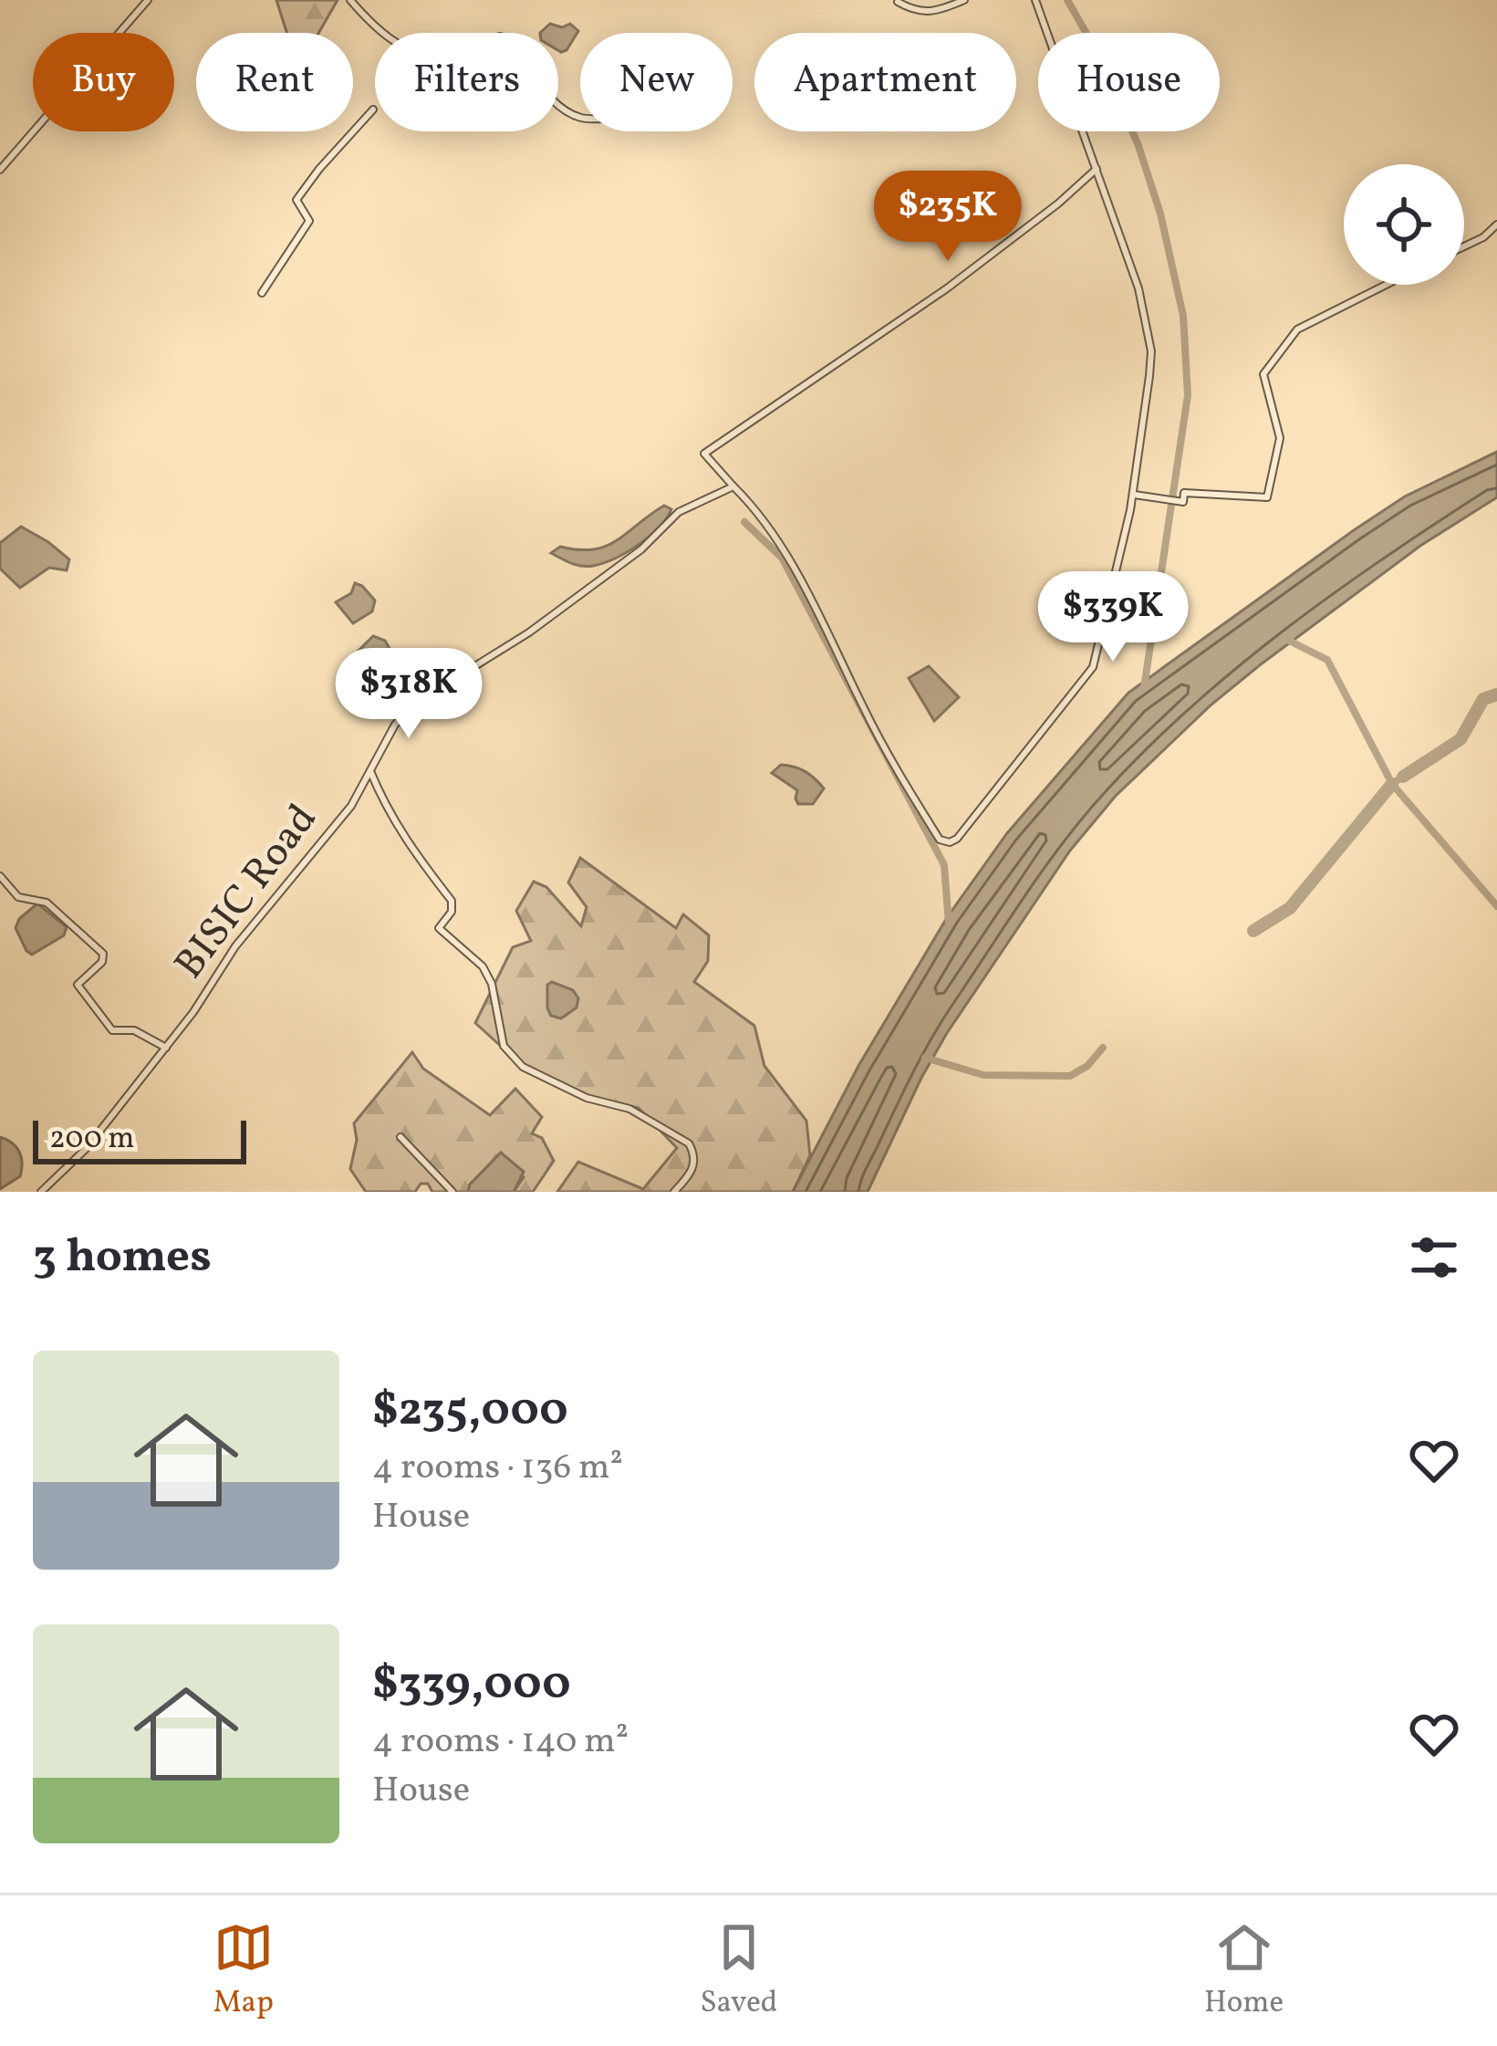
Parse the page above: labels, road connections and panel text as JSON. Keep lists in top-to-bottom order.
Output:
{
  "streets": {
    "street": ["BISIC Road"]
  },
  "scale_bar": "200 m",
  "page": {
    "chip": [
      "Buy",
      "Rent",
      "Filters",
      "New",
      "Apartment",
      "House"
    ],
    "price": ["$235K", "$339K", "$318K"],
    "scale": "200 m",
    "heading": "3 homes",
    "list": [
      {
        "name": "$235,000",
        "note": "4 rooms · 136 m² · House"
      },
      {
        "name": "$339,000",
        "note": "4 rooms · 140 m² · House"
      }
    ],
    "tabs": ["Map", "Saved", "Home"]
  }
}
